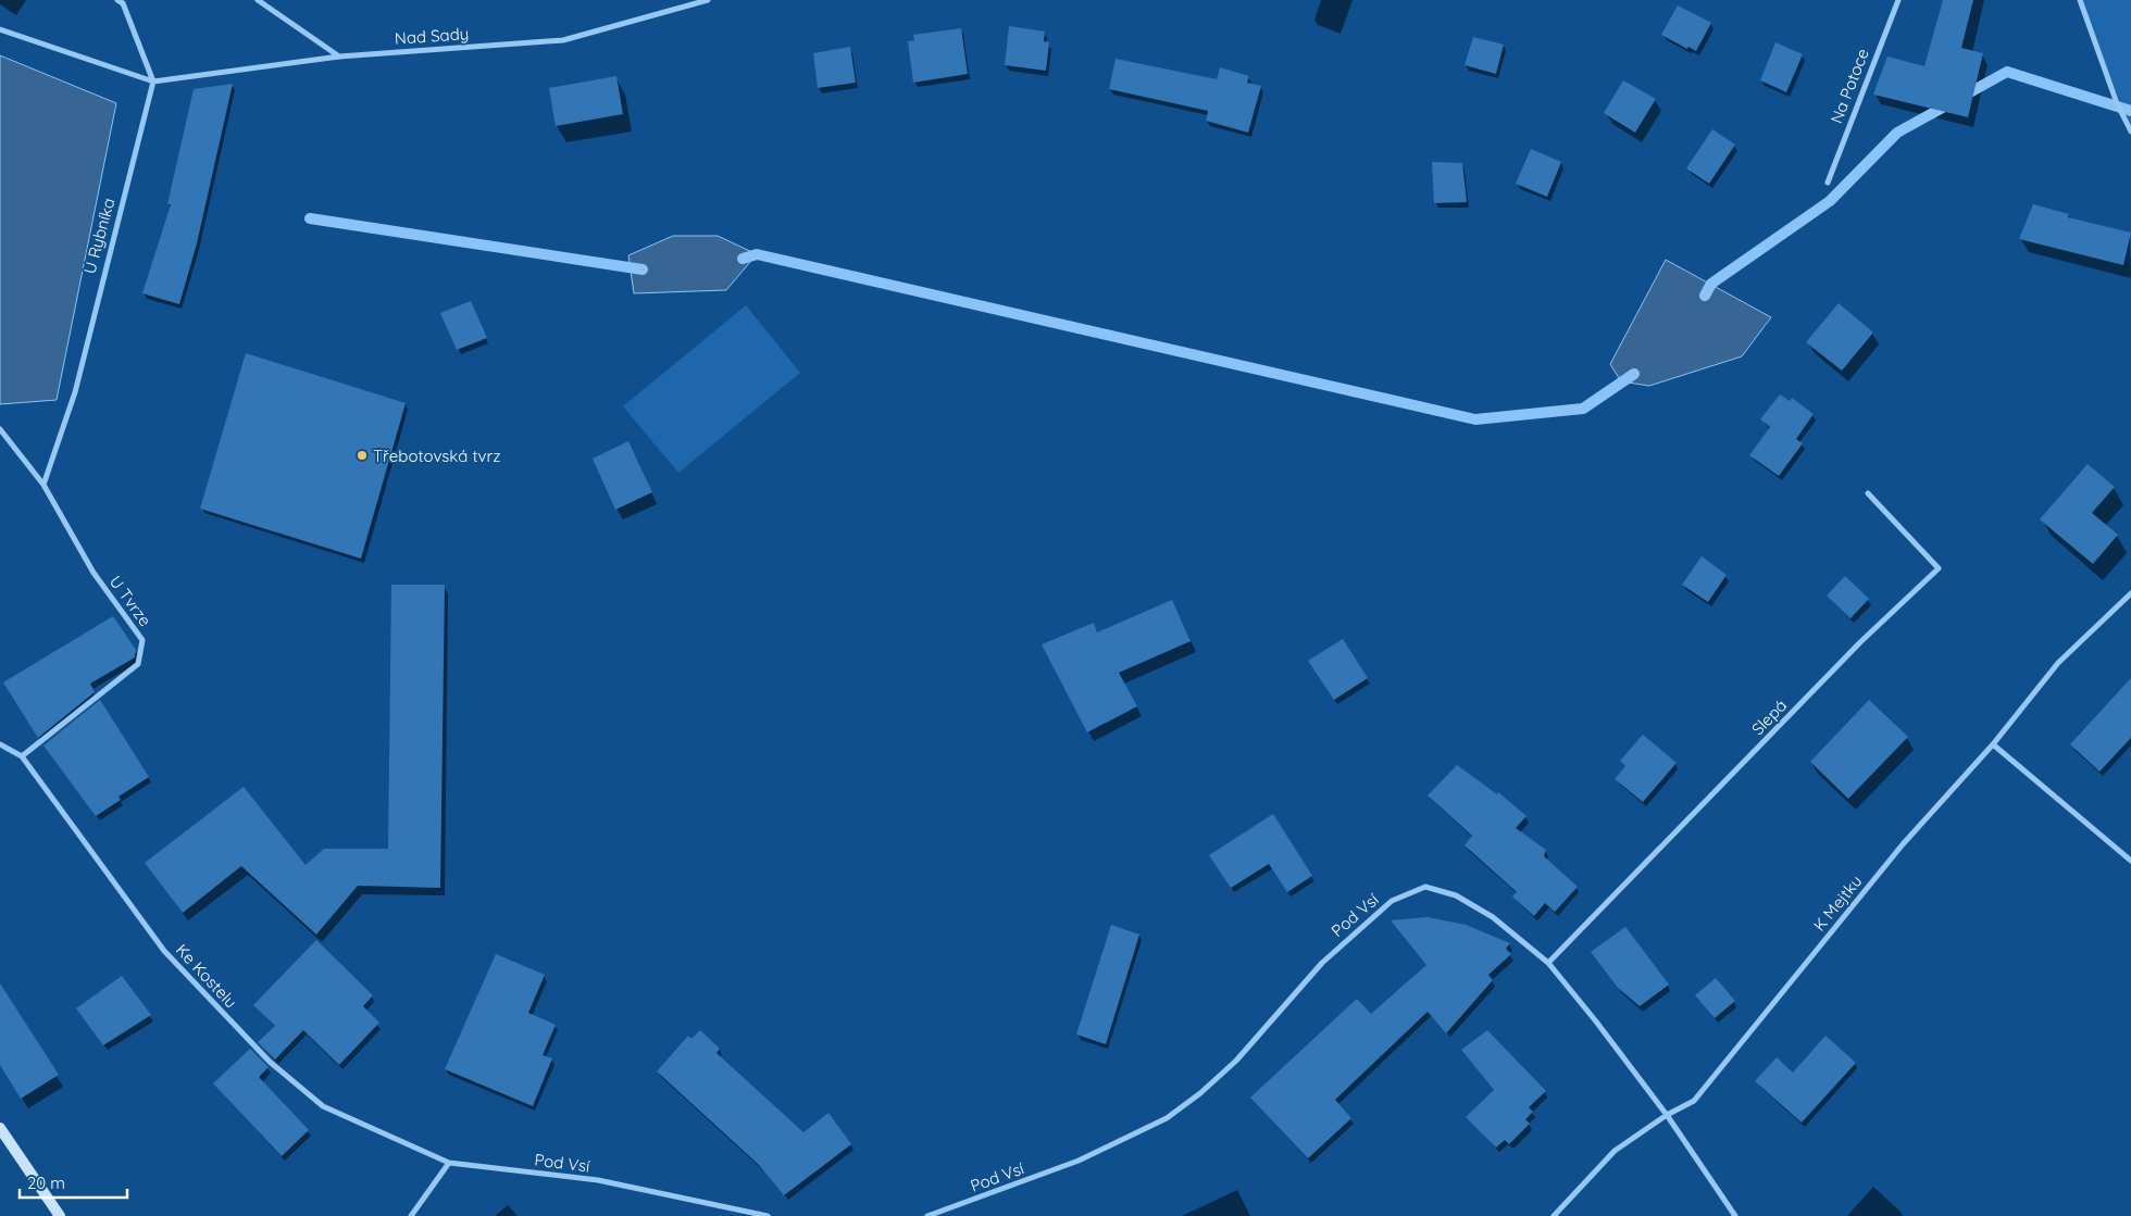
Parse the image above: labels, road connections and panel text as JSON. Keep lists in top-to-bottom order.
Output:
{
  "streets": {
    "street": [
      "Nad Sady",
      "Na Potoce",
      "U Rybníka",
      "U Tvrze",
      "Slepá",
      "K Mejtku",
      "Pod Vsí",
      "Ke Kostelu"
    ]
  },
  "crossings": [
    ["Nad Sady", "U Rybníka"],
    ["U Rybníka", "U Tvrze"],
    ["U Tvrze", "Ke Kostelu"],
    ["Slepá", "Pod Vsí"],
    ["K Mejtku", "Pod Vsí"],
    ["Pod Vsí", "Ke Kostelu"]
  ],
  "places": ["Třebotovská tvrz"],
  "scale_bar": "20 m"
}
